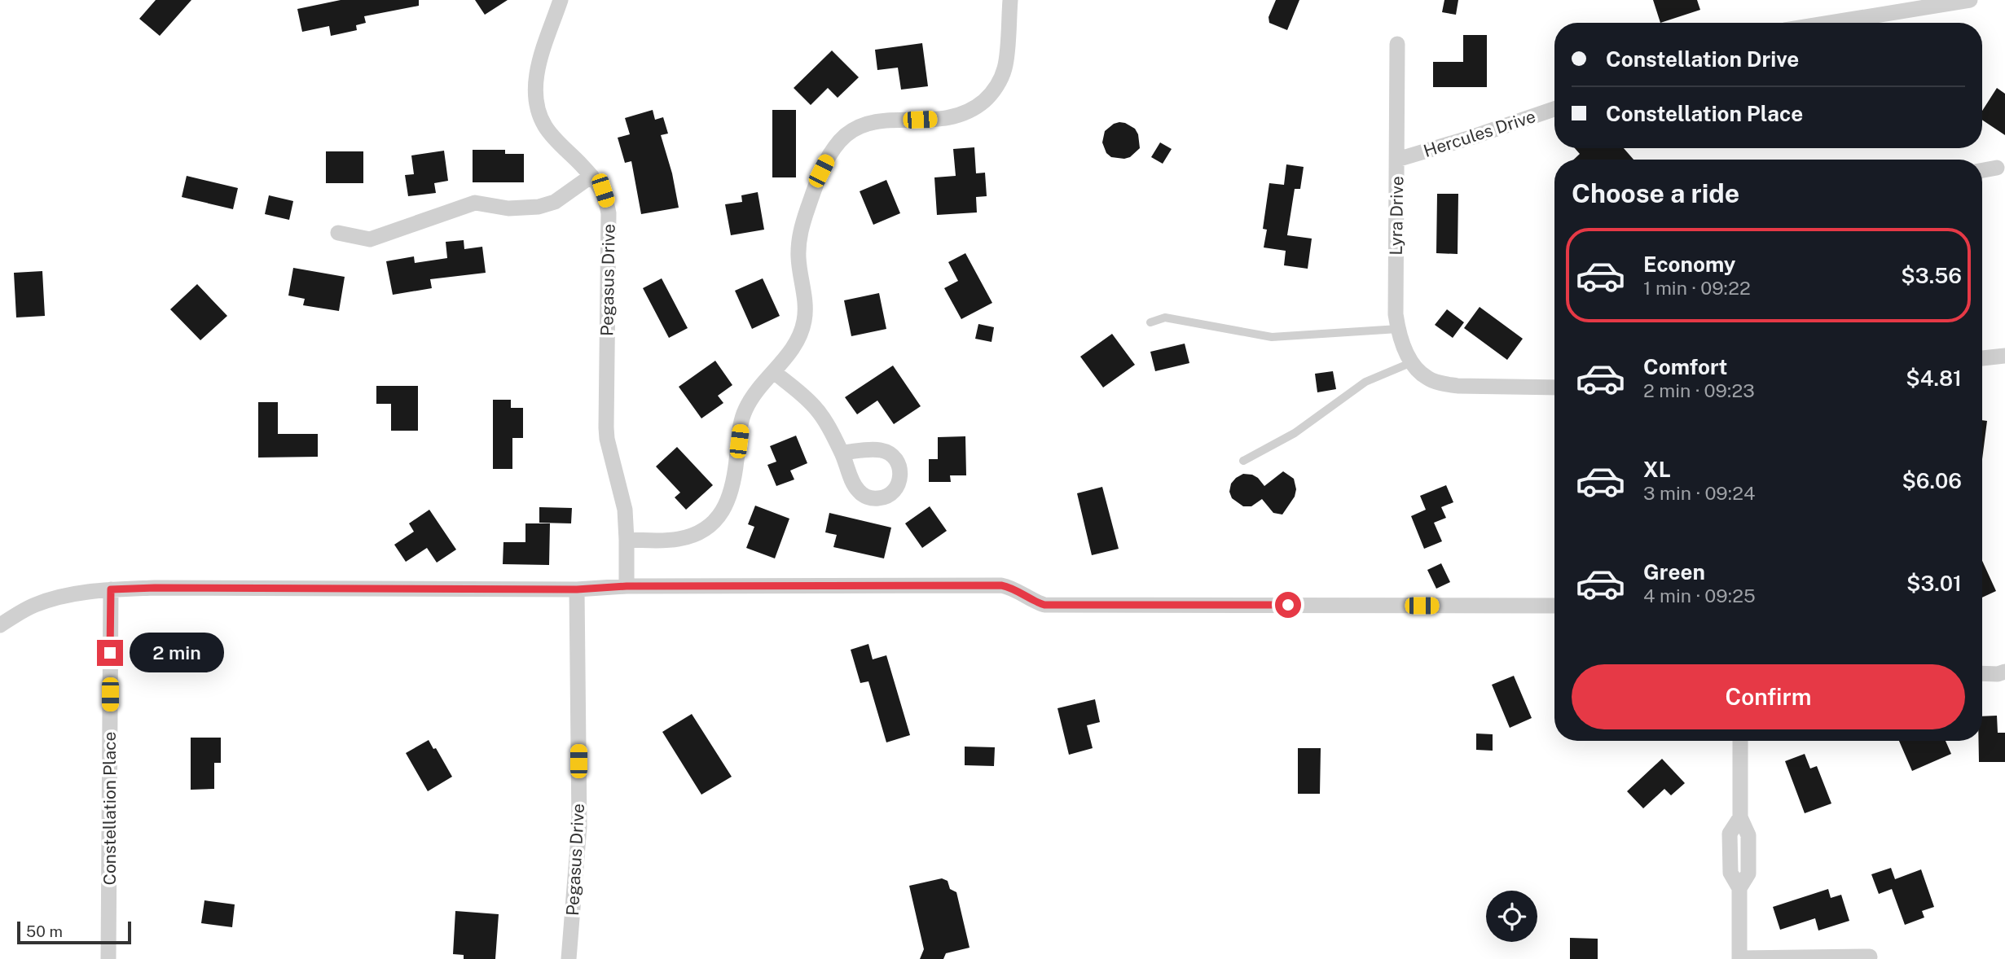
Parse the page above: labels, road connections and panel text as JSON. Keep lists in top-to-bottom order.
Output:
{
  "streets": {
    "street": [
      "Hercules Drive",
      "Lyra Drive",
      "Pegasus Drive",
      "Constellation Place"
    ]
  },
  "crossings": [
    ["Hercules Drive", "Lyra Drive"]
  ],
  "scale_bar": "50 m",
  "page": {
    "banner": ["Constellation Drive", "Constellation Place"],
    "heading": "Choose a ride",
    "list": [
      {
        "name": "Economy",
        "note": "1 min · 09:22",
        "value": "$3.56"
      },
      {
        "name": "Comfort",
        "note": "2 min · 09:23",
        "value": "$4.81"
      },
      {
        "name": "XL",
        "note": "3 min · 09:24",
        "value": "$6.06"
      },
      {
        "name": "Green",
        "note": "4 min · 09:25",
        "value": "$3.01"
      }
    ],
    "bubble": "2 min",
    "buttons": "Confirm",
    "scale": "50 m"
  }
}
